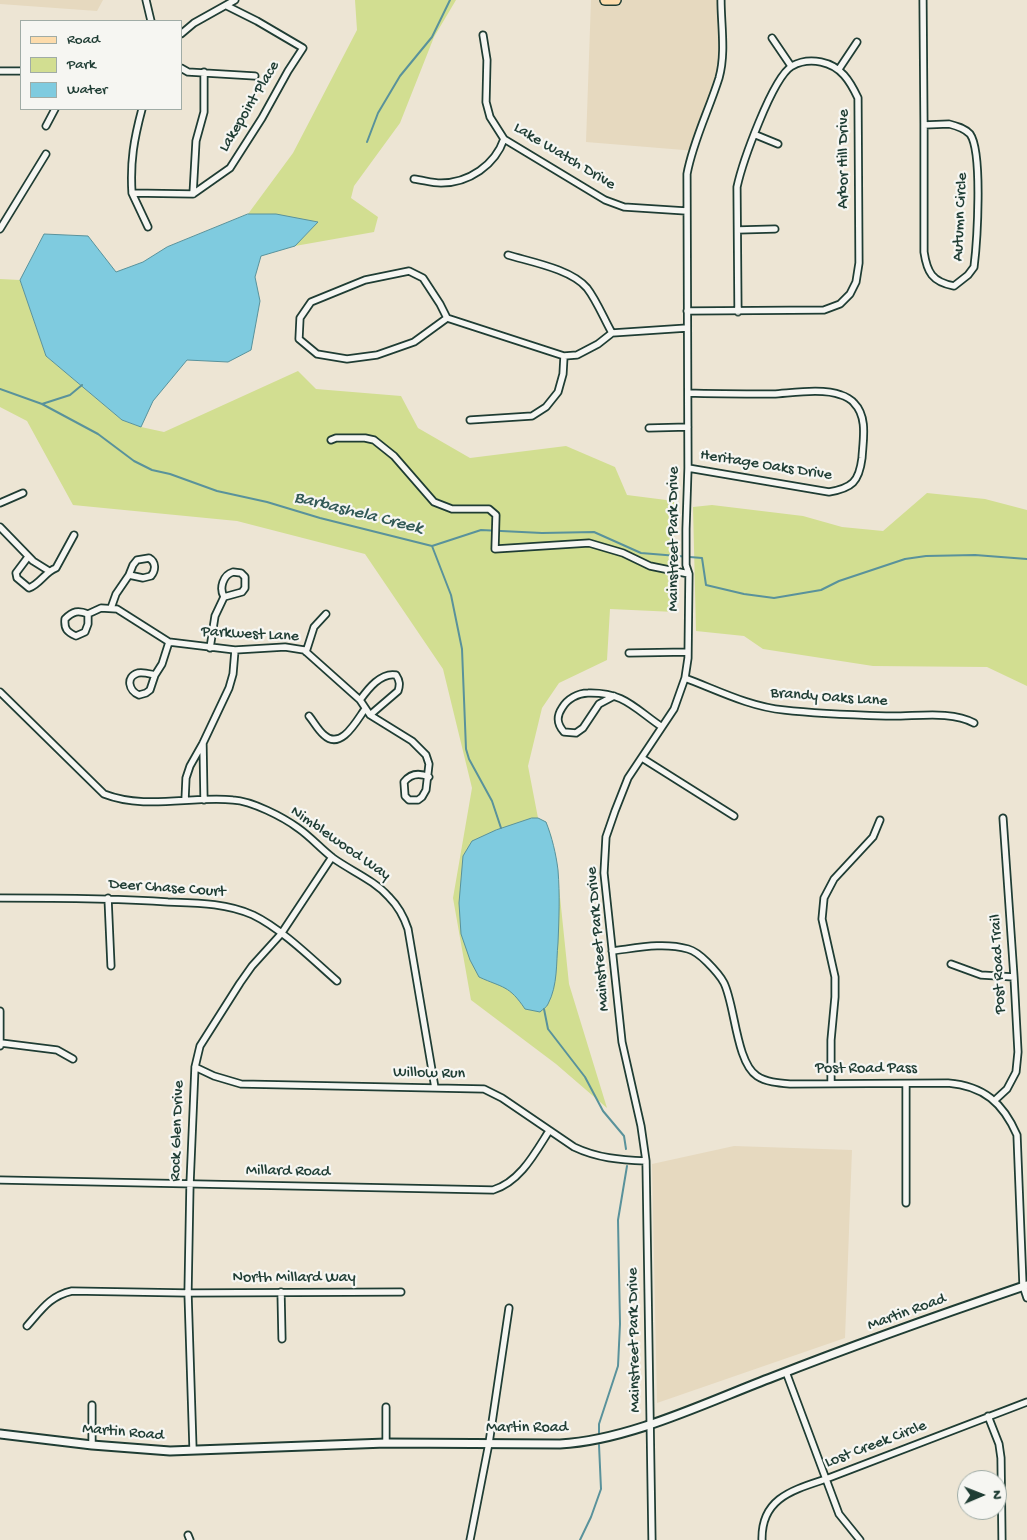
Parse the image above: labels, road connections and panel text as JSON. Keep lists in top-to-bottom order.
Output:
{
  "streets": {
    "street": [
      "Lakepoint Place",
      "Lake Watch Drive",
      "Arbor Hill Drive",
      "Autumn Circle",
      "Heritage Oaks Drive",
      "Mainstreet Park Drive",
      "Parkwest Lane",
      "Brandy Oaks Lane",
      "Nimblewood Way",
      "Deer Chase Court",
      "Post Road Trail",
      "Post Road Pass",
      "Willow Run",
      "Rock Glen Drive",
      "Millard Road",
      "North Millard Way",
      "Martin Road",
      "Lost Creek Circle"
    ]
  },
  "crossings": [
    ["Lake Watch Drive", "Mainstreet Park Drive"],
    ["Arbor Hill Drive", "Mainstreet Park Drive"],
    ["Heritage Oaks Drive", "Mainstreet Park Drive"],
    ["Mainstreet Park Drive", "Brandy Oaks Lane"],
    ["Mainstreet Park Drive", "Post Road Pass"],
    ["Mainstreet Park Drive", "Willow Run"],
    ["Mainstreet Park Drive", "Martin Road"],
    ["Nimblewood Way", "Willow Run"],
    ["Nimblewood Way", "Rock Glen Drive"],
    ["Deer Chase Court", "Rock Glen Drive"],
    ["Post Road Trail", "Post Road Pass"],
    ["Post Road Pass", "Martin Road"],
    ["Willow Run", "Rock Glen Drive"],
    ["Willow Run", "Millard Road"],
    ["Rock Glen Drive", "Millard Road"],
    ["Rock Glen Drive", "North Millard Way"],
    ["Rock Glen Drive", "Martin Road"]
  ],
  "water": ["Barbashela Creek"],
  "legend": ["Road", "Park", "Water"],
  "north": "right"
}
